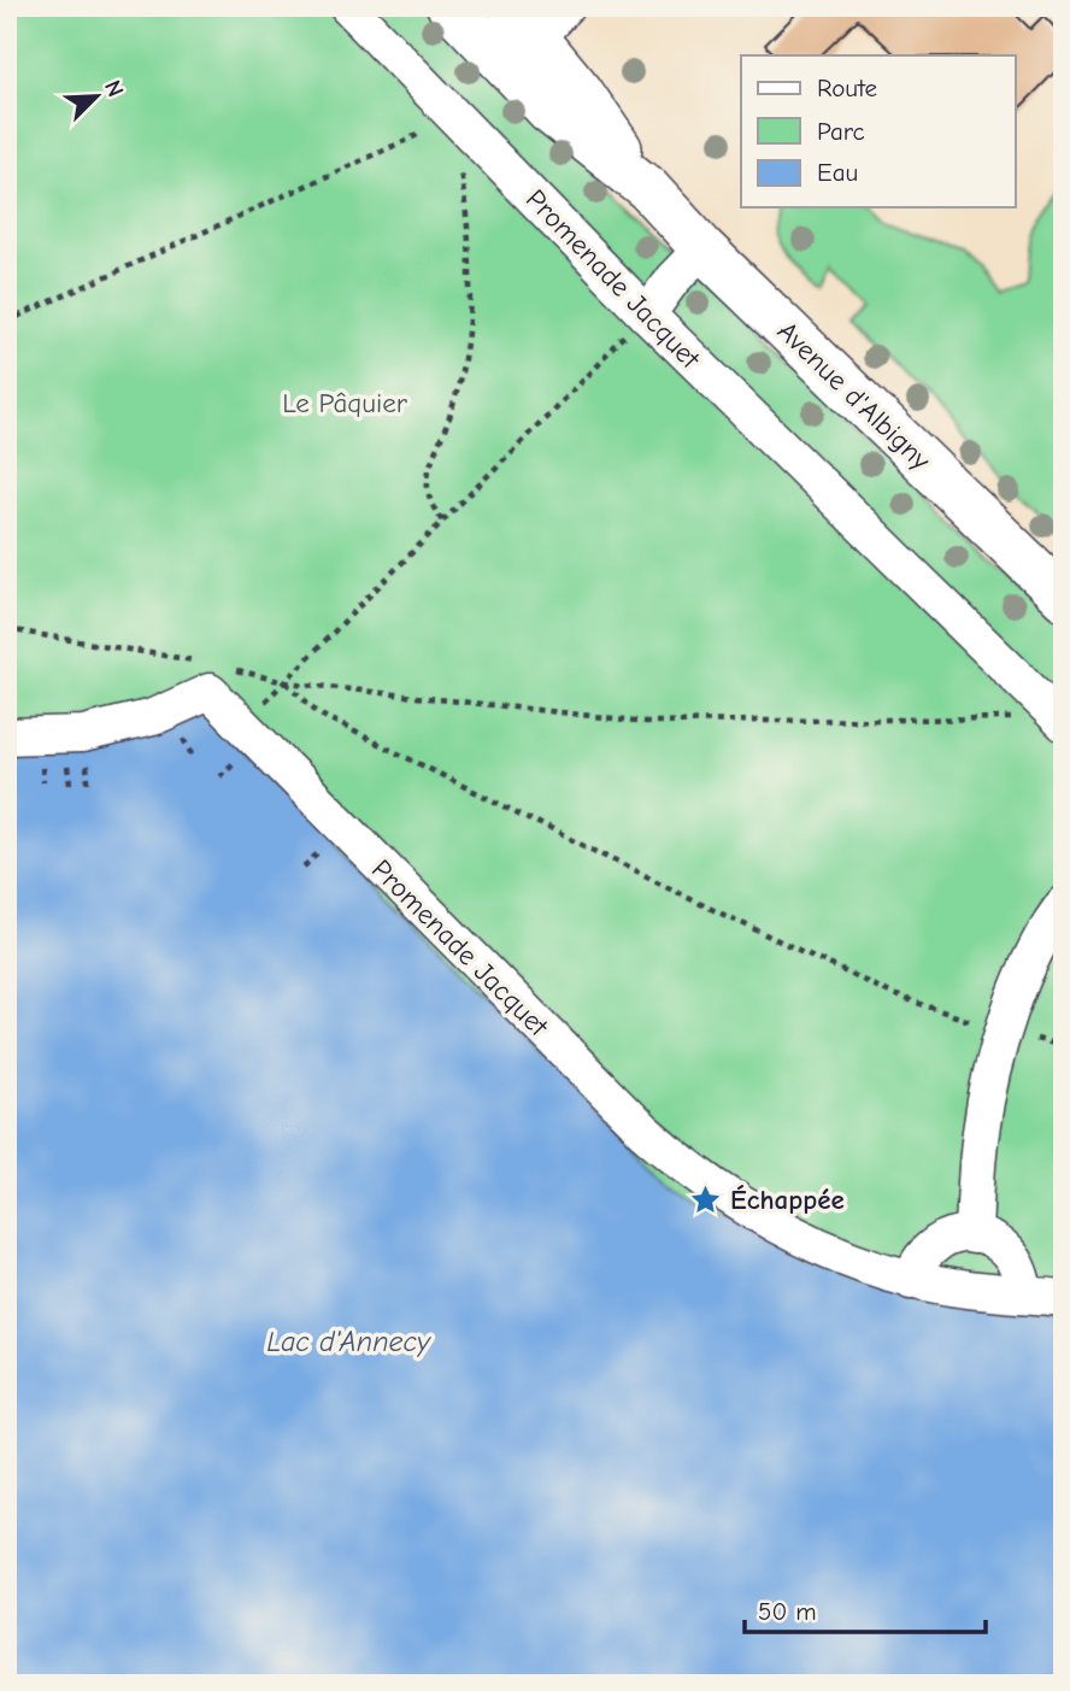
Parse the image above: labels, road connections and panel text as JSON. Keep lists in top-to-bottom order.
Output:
{
  "streets": {
    "main road": ["Avenue d'Albigny"],
    "street": ["Promenade Jacquet"]
  },
  "water": ["Lac d'Annecy"],
  "parks": ["Le Pâquier"],
  "places": {
    "place": ["Échappée"]
  },
  "legend": ["Route", "Parc", "Eau"],
  "scale_bar": "50 m",
  "north": "top right"
}
